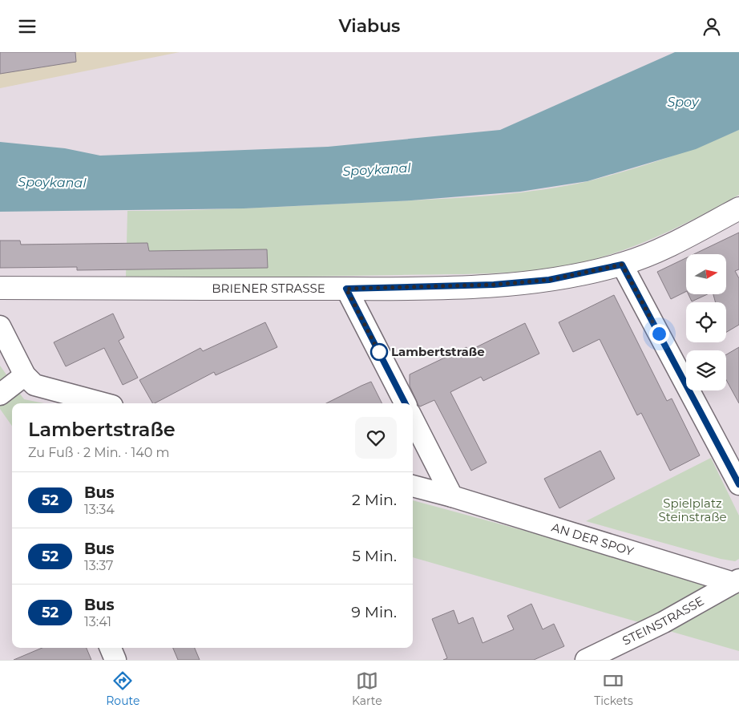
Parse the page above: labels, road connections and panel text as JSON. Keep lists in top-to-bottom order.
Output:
{
  "streets": {
    "street": ["BRIENER STRASSE", "AN DER SPOY", "STEINSTRASSE"]
  },
  "crossings": [
    ["AN DER SPOY", "STEINSTRASSE"]
  ],
  "water": ["Spoy", "Spoykanal"],
  "parks": ["Spielplatz Steinstraße"],
  "places": ["Lambertstraße"],
  "lines": ["bus line 52"],
  "north": "right",
  "page": {
    "header": "Viabus",
    "heading": ["Lambertstraße", "Zu Fuß · 2 Min. · 140 m"],
    "list": [
      {
        "mark": "52",
        "name": "Bus",
        "note": "13:34",
        "value": "2 Min."
      },
      {
        "mark": "52",
        "name": "Bus",
        "note": "13:37",
        "value": "5 Min."
      },
      {
        "mark": "52",
        "name": "Bus",
        "note": "13:41",
        "value": "9 Min."
      }
    ],
    "tabs": ["Route", "Karte", "Tickets"]
  }
}
